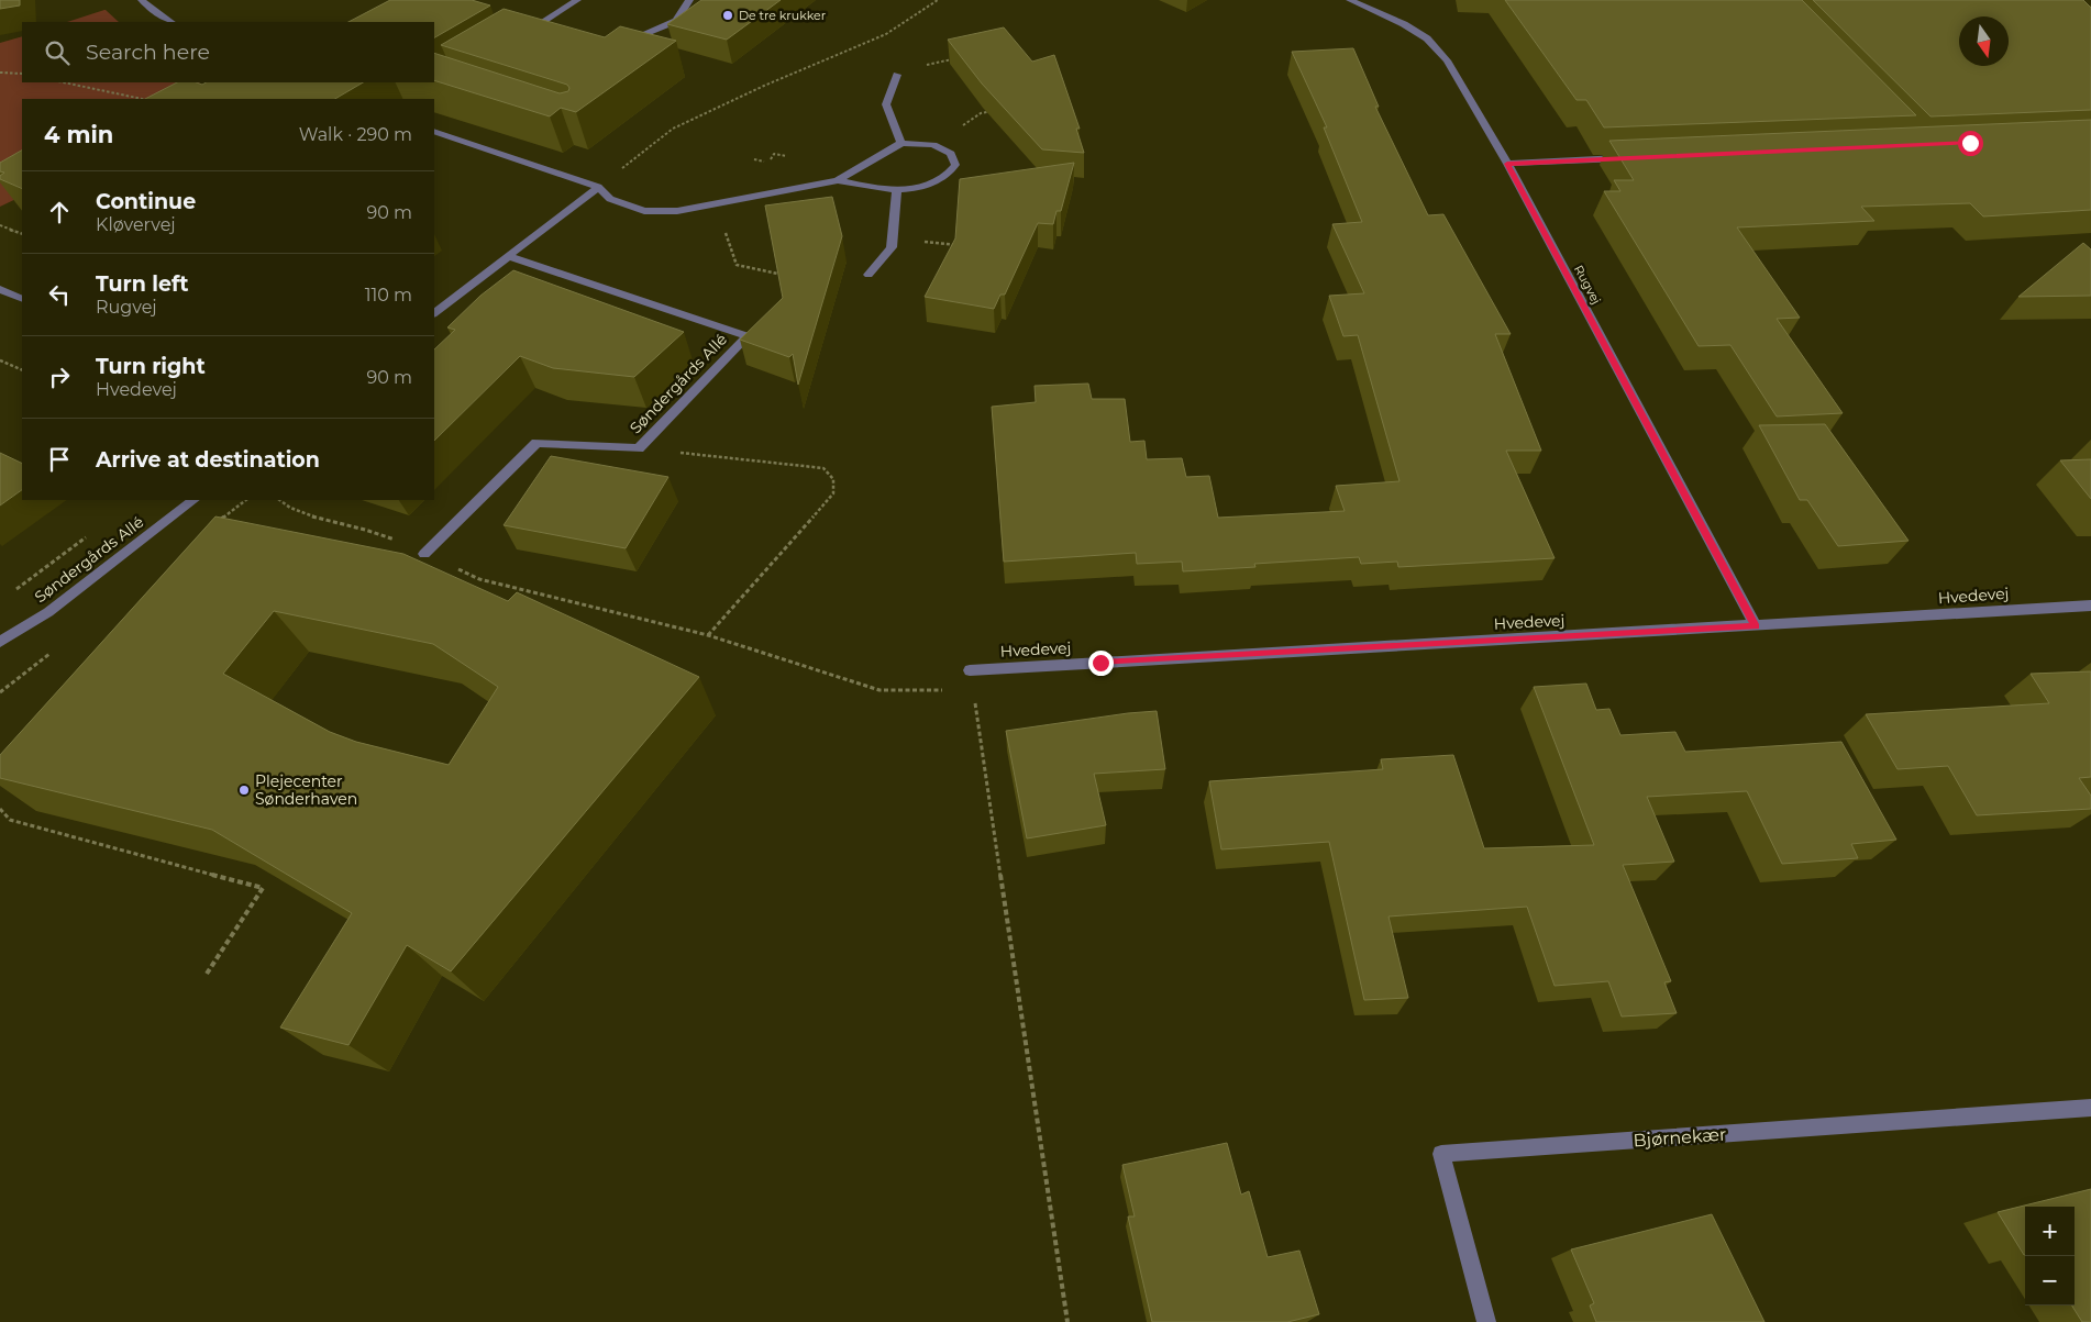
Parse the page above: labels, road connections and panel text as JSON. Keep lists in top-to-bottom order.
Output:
{
  "streets": {
    "street": [
      "Rugvej",
      "Søndergårds Allé",
      "Hvedevej",
      "Bjørnekær"
    ]
  },
  "crossings": [
    ["Rugvej", "Hvedevej"]
  ],
  "places": ["De tre krukker", "Plejecenter Sønderhaven"],
  "north": "bottom",
  "page": {
    "search": "Search here",
    "heading": ["4 min", "Walk · 290 m"],
    "list": [
      ["Continue", "Kløvervej", "90 m"],
      ["Turn left", "Rugvej", "110 m"],
      ["Turn right", "Hvedevej", "90 m"],
      "Arrive at destination"
    ],
    "map_buttons": ["+", "−"]
  }
}
